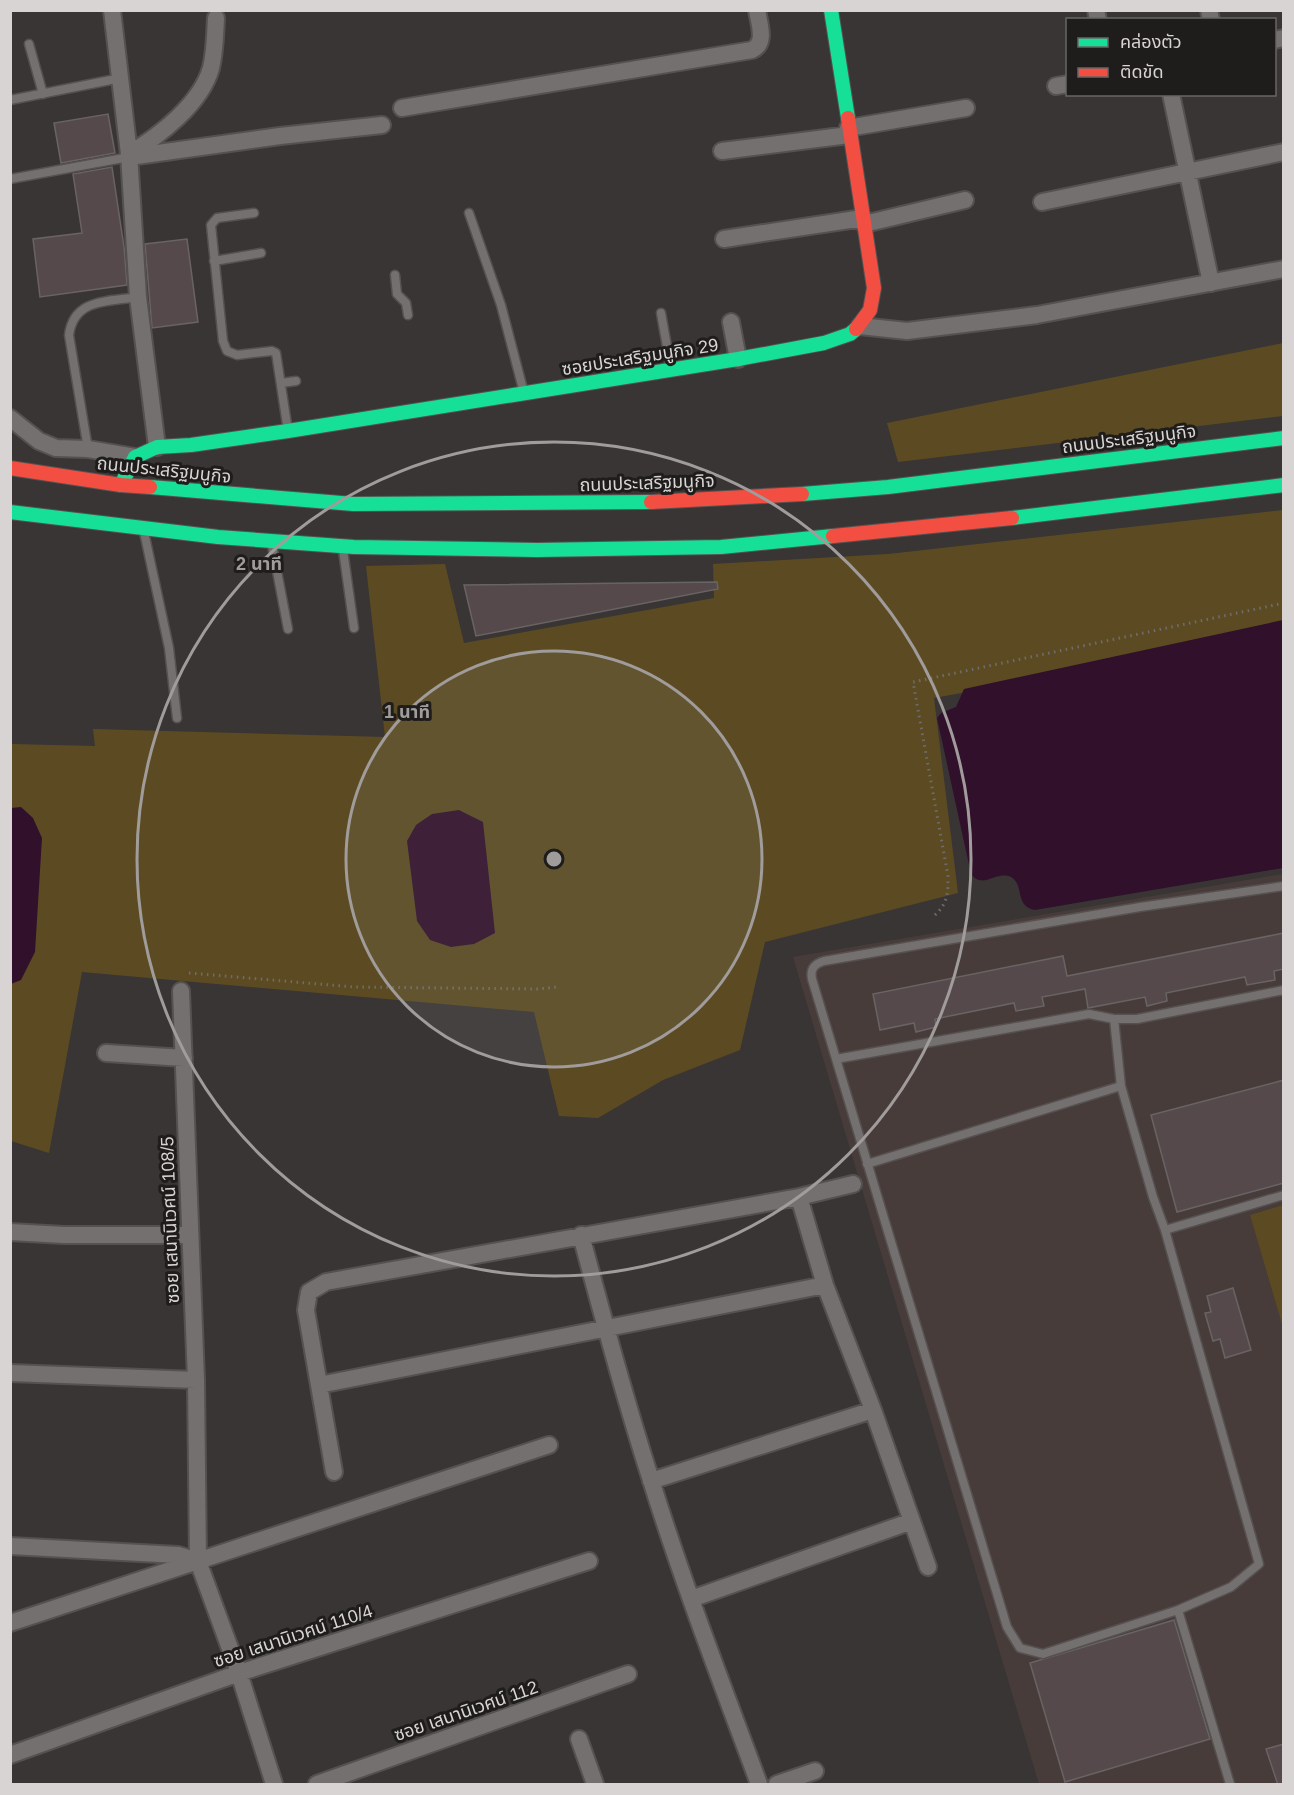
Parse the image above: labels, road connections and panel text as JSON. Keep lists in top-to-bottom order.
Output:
{
  "streets": {
    "main road": ["ซอยประเสริฐมนูกิจ 29", "ถนนประเสริฐมนูกิจ"],
    "street": ["ซอย เสนานิเวศน์ 108/5", "ซอย เสนานิเวศน์ 110/4", "ซอย เสนานิเวศน์ 112"]
  },
  "crossings": [
    ["ซอย เสนานิเวศน์ 108/5", "ซอย เสนานิเวศน์ 110/4"]
  ],
  "legend": ["คล่องตัว", "ติดขัด"],
  "rings": ["2 นาที", "1 นาที"]
}
